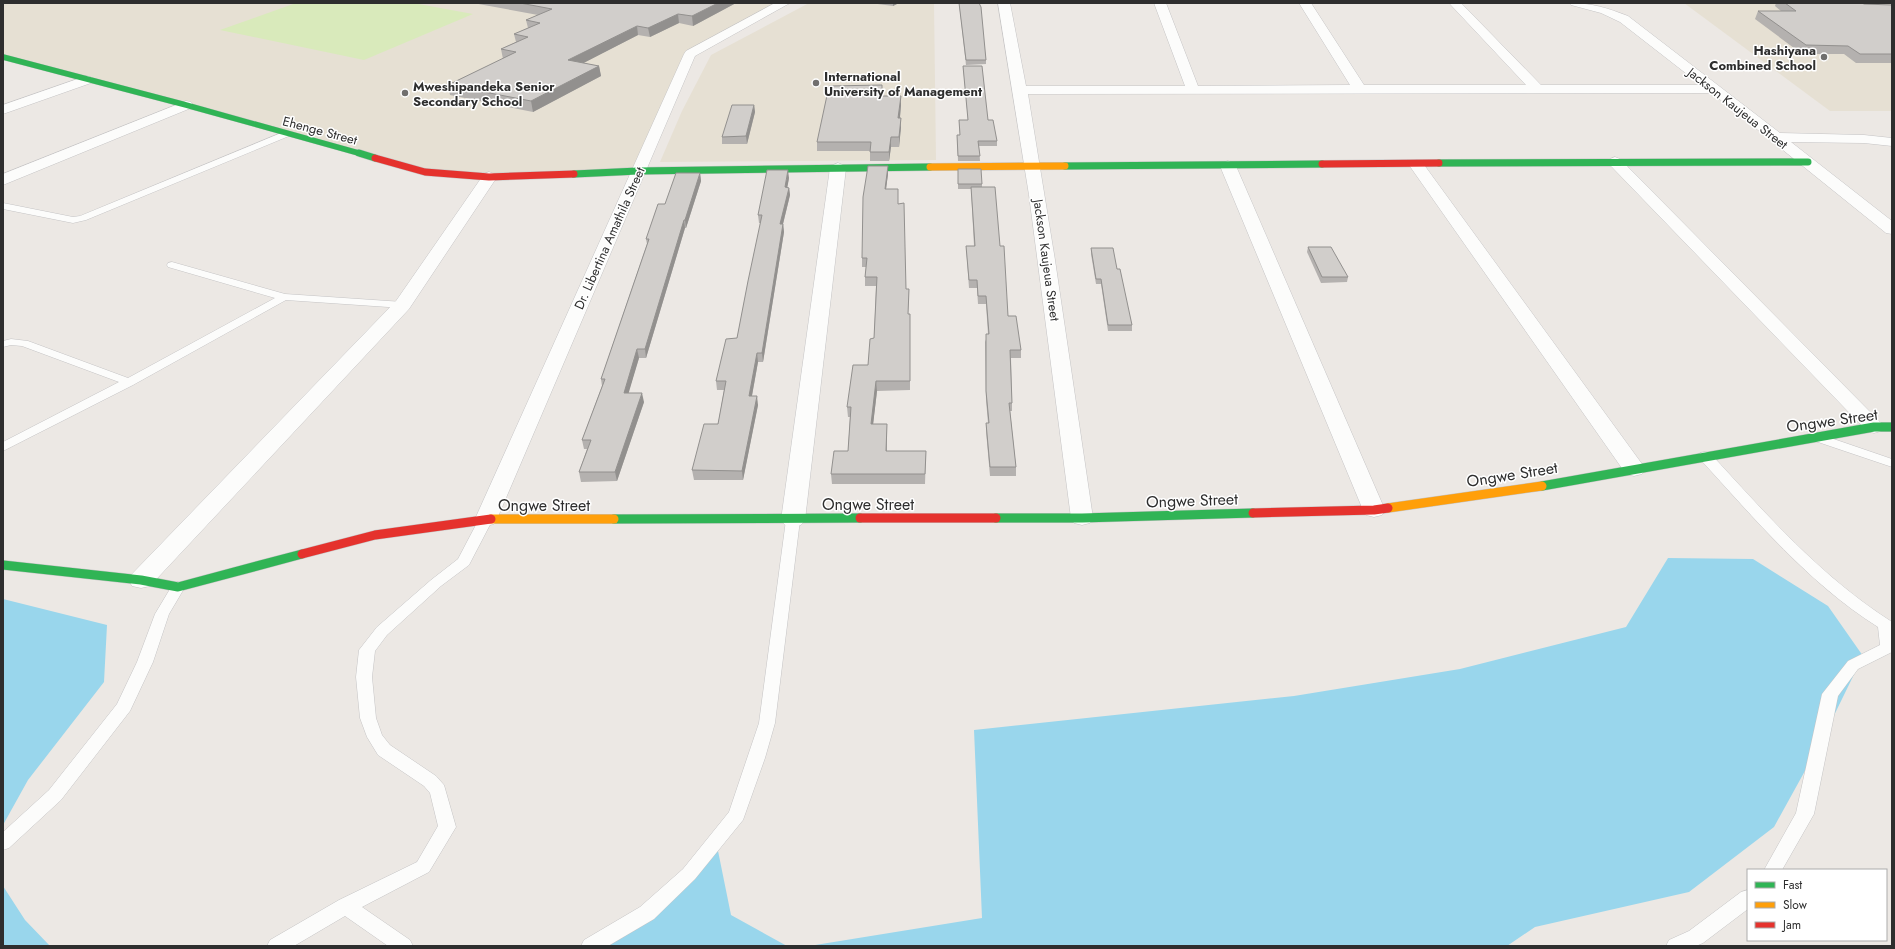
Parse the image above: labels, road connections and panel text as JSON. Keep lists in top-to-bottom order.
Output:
{
  "streets": {
    "street": [
      "Jackson Kaujeua Street",
      "Ehenge Street",
      "Dr. Libertina Amathila Street",
      "Ongwe Street"
    ]
  },
  "crossings": [
    ["Jackson Kaujeua Street", "Ehenge Street"],
    ["Jackson Kaujeua Street", "Ongwe Street"],
    ["Ehenge Street", "Dr. Libertina Amathila Street"],
    ["Dr. Libertina Amathila Street", "Ongwe Street"]
  ],
  "places": ["Hashiyana Combined School", "International University of Management", "Mweshipandeka Senior Secondary School"],
  "legend": ["Fast", "Slow", "Jam"]
}
